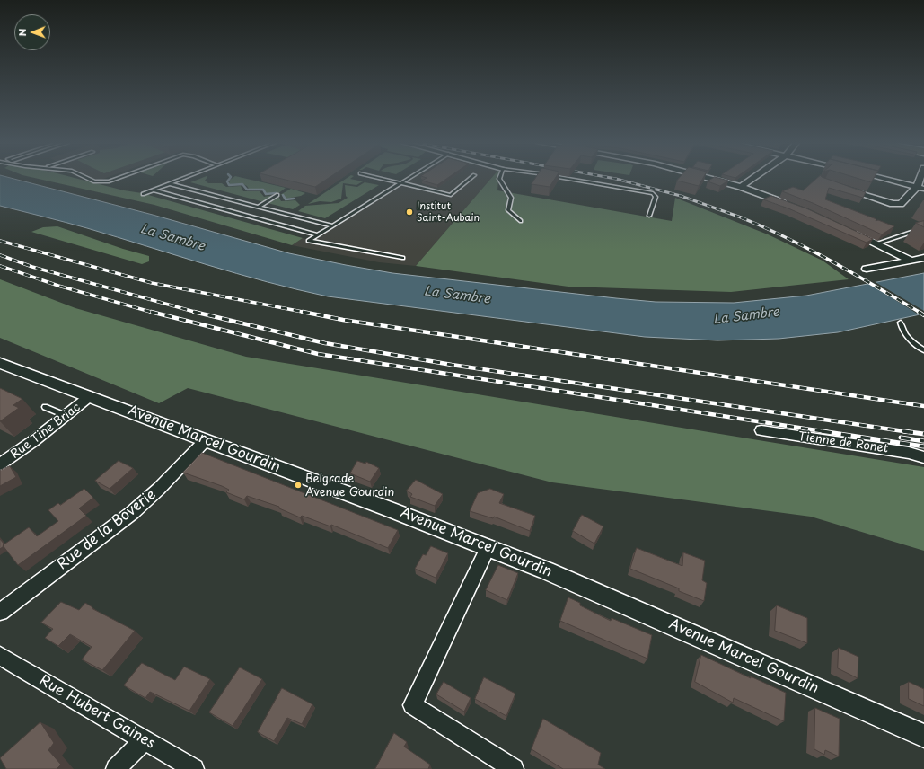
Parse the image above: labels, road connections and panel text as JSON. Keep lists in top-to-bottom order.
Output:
{
  "streets": {
    "street": [
      "Rue Tine Briac",
      "Avenue Marcel Gourdin",
      "Tienne de Ronet",
      "Rue de la Boverie",
      "Rue Hubert Gaines"
    ]
  },
  "crossings": [
    ["Rue Tine Briac", "Avenue Marcel Gourdin"],
    ["Avenue Marcel Gourdin", "Rue de la Boverie"]
  ],
  "water": ["La Sambre"],
  "places": ["Institut Saint-Aubain", "Belgrade Avenue Gourdin"],
  "north": "left"
}
